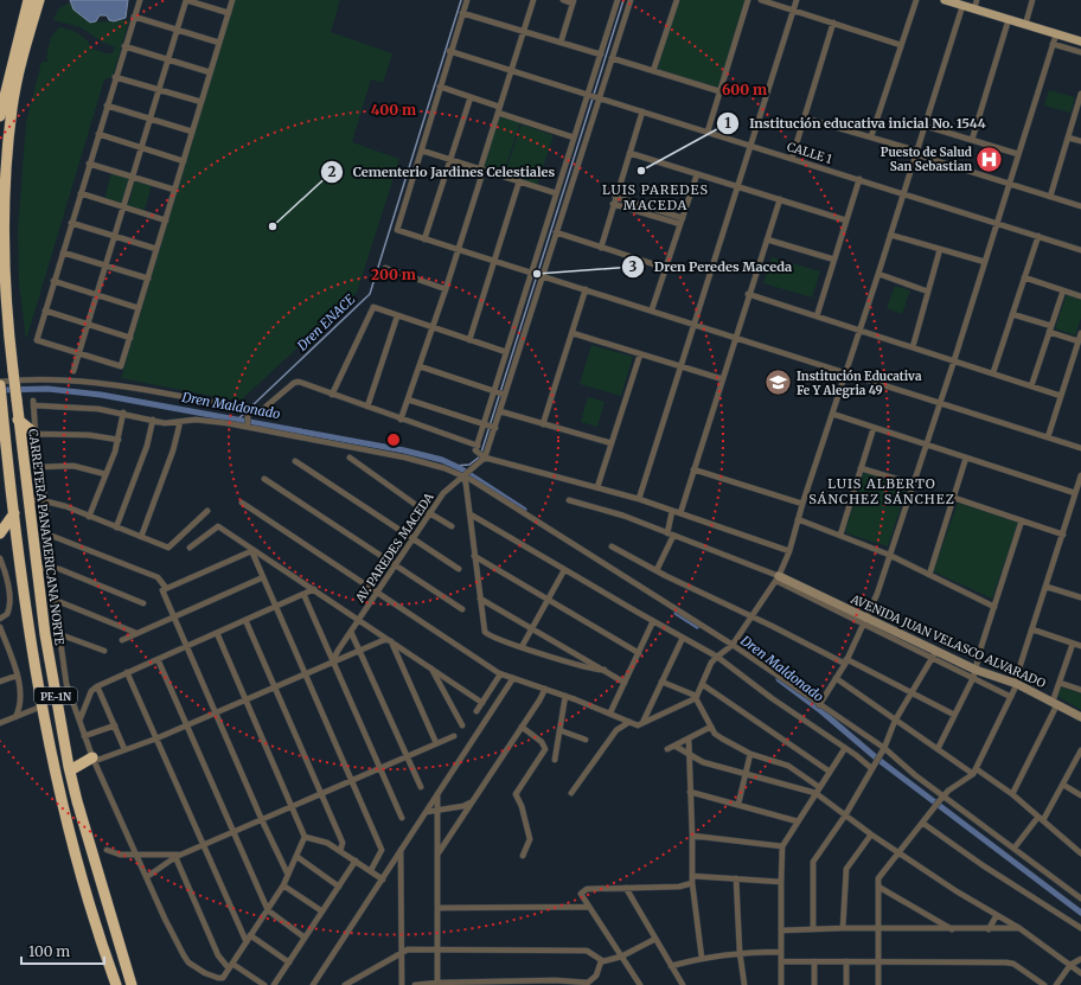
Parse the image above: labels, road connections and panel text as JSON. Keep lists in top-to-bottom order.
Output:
{
  "streets": {
    "highway": ["CARRETERA PANAMERICANA NORTE", "PE-1N"],
    "street": ["CALLE 1", "AV. PAREDES MACEDA", "AVENIDA JUAN VELASCO ALVARADO"]
  },
  "districts": ["LUIS PAREDES MACEDA", "LUIS ALBERTO SÁNCHEZ SÁNCHEZ"],
  "water": ["Dren ENACE", "Dren Maldonado"],
  "places": {
    "hospital": ["Puesto de Salud San Sebastian"],
    "other": ["Institución educativa inicial No. 1544", "Cementerio Jardines Celestiales", "Dren Peredes Maceda"],
    "school or university": ["Institución Educativa Fe Y Alegria 49"]
  },
  "scale_bar": "100 m",
  "rings": ["600 m", "400 m", "200 m"]
}
